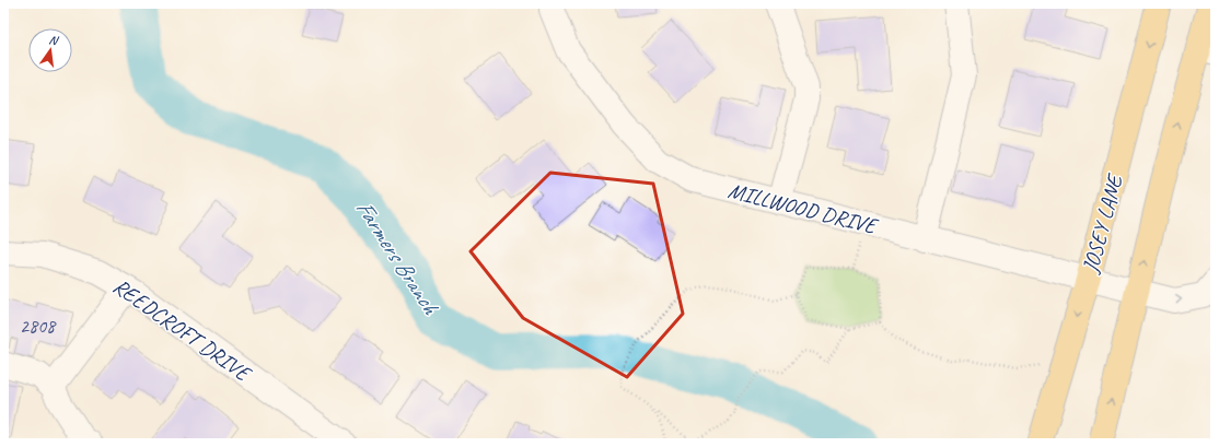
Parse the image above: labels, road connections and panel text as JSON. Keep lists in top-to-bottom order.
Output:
{
  "streets": {
    "main road": ["JOSEY LANE"],
    "street": ["MILLWOOD DRIVE", "REEDCROFT DRIVE"]
  },
  "crossings": [
    ["MILLWOOD DRIVE", "JOSEY LANE"]
  ],
  "water": ["Farmers Branch"],
  "house_numbers": ["2808"],
  "north": "top"
}
